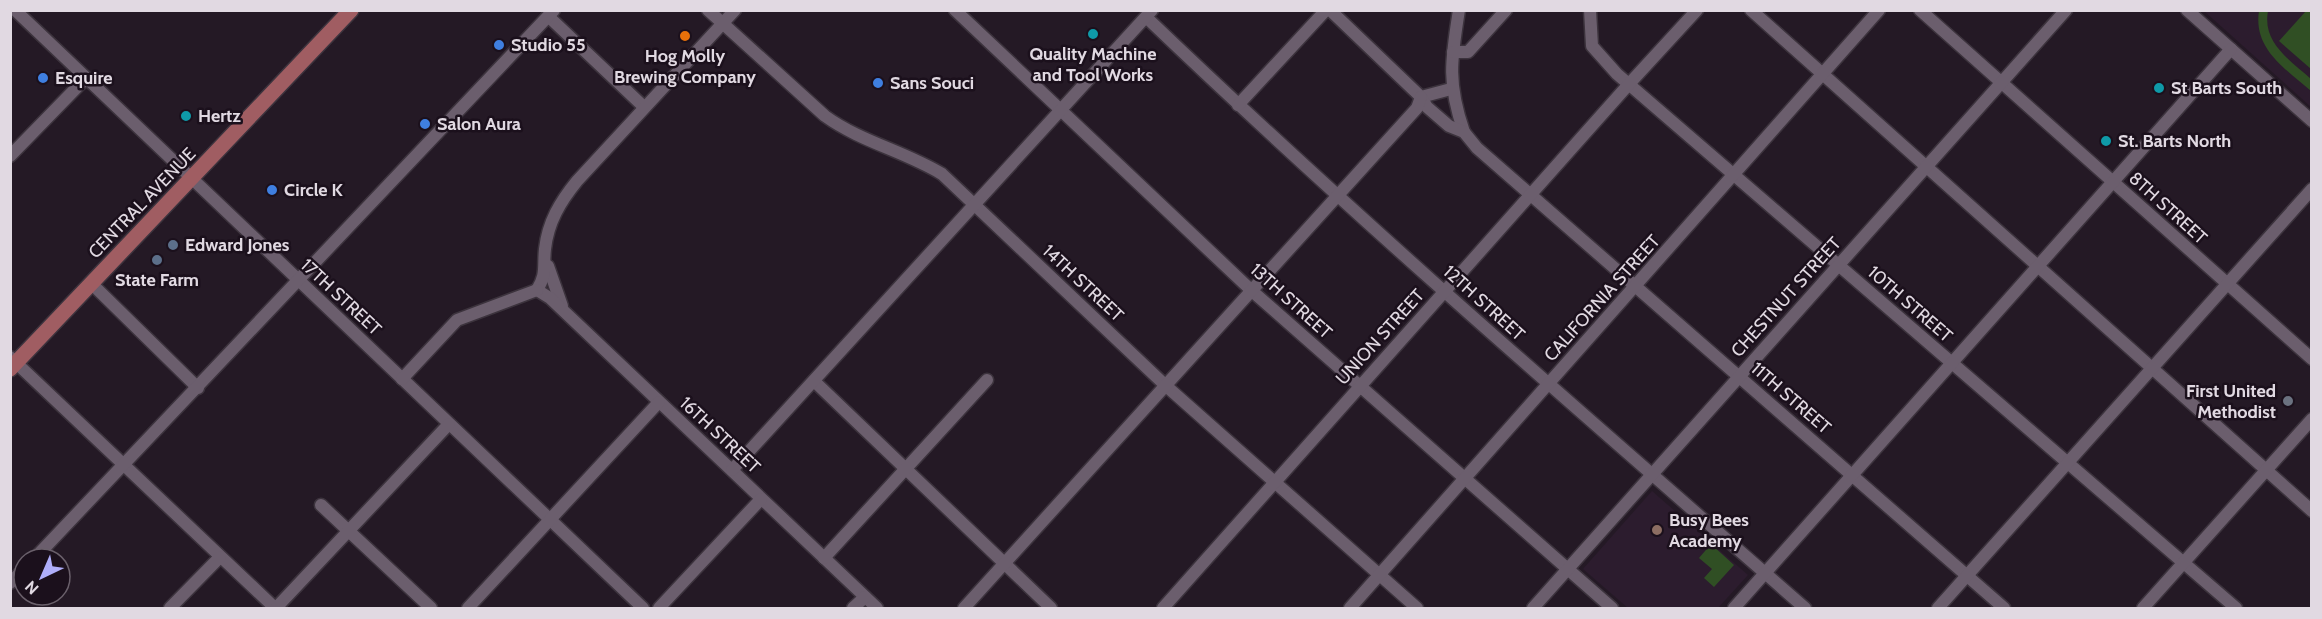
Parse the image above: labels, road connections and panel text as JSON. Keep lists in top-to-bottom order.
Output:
{
  "streets": {
    "main road": ["CENTRAL AVENUE"],
    "street": [
      "8TH STREET",
      "14TH STREET",
      "17TH STREET",
      "CHESTNUT STREET",
      "CALIFORNIA STREET",
      "13TH STREET",
      "12TH STREET",
      "10TH STREET",
      "UNION STREET",
      "11TH STREET",
      "16TH STREET"
    ]
  },
  "crossings": [
    ["CENTRAL AVENUE", "17TH STREET"],
    ["8TH STREET", "CHESTNUT STREET"],
    ["14TH STREET", "CALIFORNIA STREET"],
    ["14TH STREET", "UNION STREET"],
    ["CHESTNUT STREET", "13TH STREET"],
    ["CHESTNUT STREET", "12TH STREET"],
    ["CHESTNUT STREET", "10TH STREET"],
    ["CHESTNUT STREET", "11TH STREET"],
    ["CALIFORNIA STREET", "13TH STREET"],
    ["CALIFORNIA STREET", "12TH STREET"],
    ["CALIFORNIA STREET", "10TH STREET"],
    ["CALIFORNIA STREET", "11TH STREET"],
    ["13TH STREET", "UNION STREET"],
    ["12TH STREET", "UNION STREET"],
    ["10TH STREET", "UNION STREET"],
    ["UNION STREET", "11TH STREET"]
  ],
  "places": [
    "Quality Machine and Tool Works",
    "Hog Molly Brewing Company",
    "Studio 55",
    "Esquire",
    "Sans Souci",
    "St Barts South",
    "Hertz",
    "Salon Aura",
    "St. Barts North",
    "Circle K",
    "Edward Jones",
    "State Farm",
    "First United Methodist",
    "Busy Bees Academy"
  ],
  "north": "bottom left"
}
